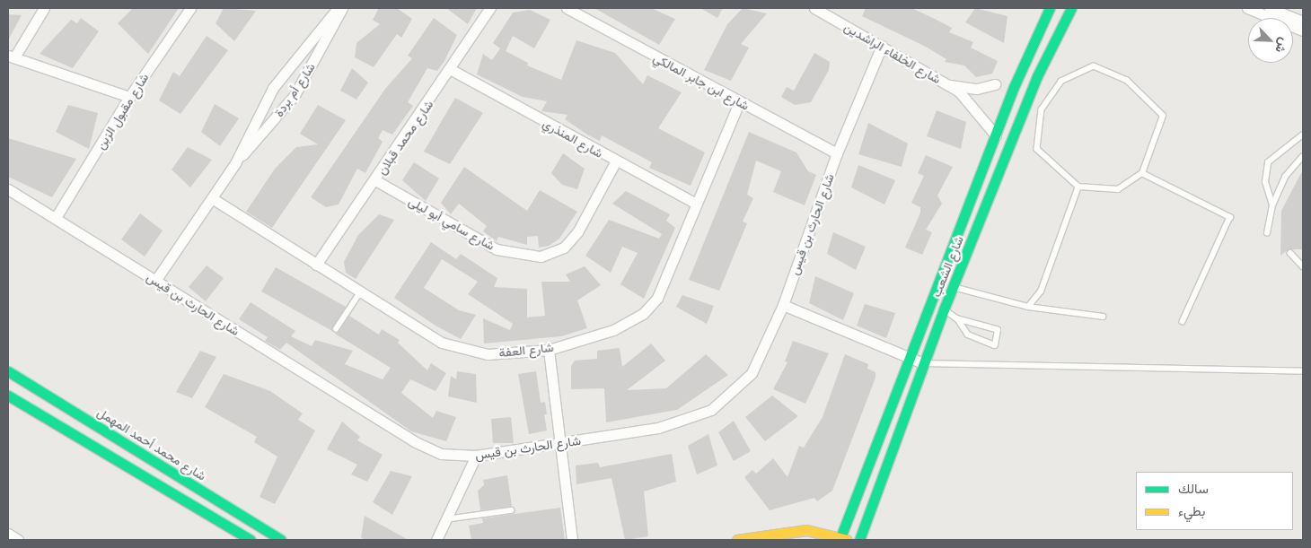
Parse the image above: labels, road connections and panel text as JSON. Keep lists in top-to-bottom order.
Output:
{
  "streets": {
    "street": [
      "شارع الخلفاء الراشدين",
      "شارع ابن جابر المالكي",
      "شارع أم بردة",
      "شارع مقبول الزبن",
      "شارع محمد قبلان",
      "شارع المنذري",
      "شارع سامي أبو ليلى",
      "شارع الحارث بن قيس",
      "شارع الشعب",
      "شارع العفة",
      "شارع محمد أحمد المهمل"
    ]
  },
  "crossings": [
    ["شارع الخلفاء الراشدين", "شارع الحارث بن قيس"],
    ["شارع الخلفاء الراشدين", "شارع الشعب"],
    ["شارع ابن جابر المالكي", "شارع الحارث بن قيس"],
    ["شارع ابن جابر المالكي", "شارع العفة"],
    ["شارع أم بردة", "شارع الحارث بن قيس"],
    ["شارع أم بردة", "شارع العفة"],
    ["شارع مقبول الزبن", "شارع الحارث بن قيس"],
    ["شارع محمد قبلان", "شارع المنذري"],
    ["شارع محمد قبلان", "شارع سامي أبو ليلى"],
    ["شارع محمد قبلان", "شارع العفة"],
    ["شارع المنذري", "شارع سامي أبو ليلى"],
    ["شارع المنذري", "شارع العفة"]
  ],
  "legend": ["سالك", "بطيء"],
  "north": "bottom right"
}
